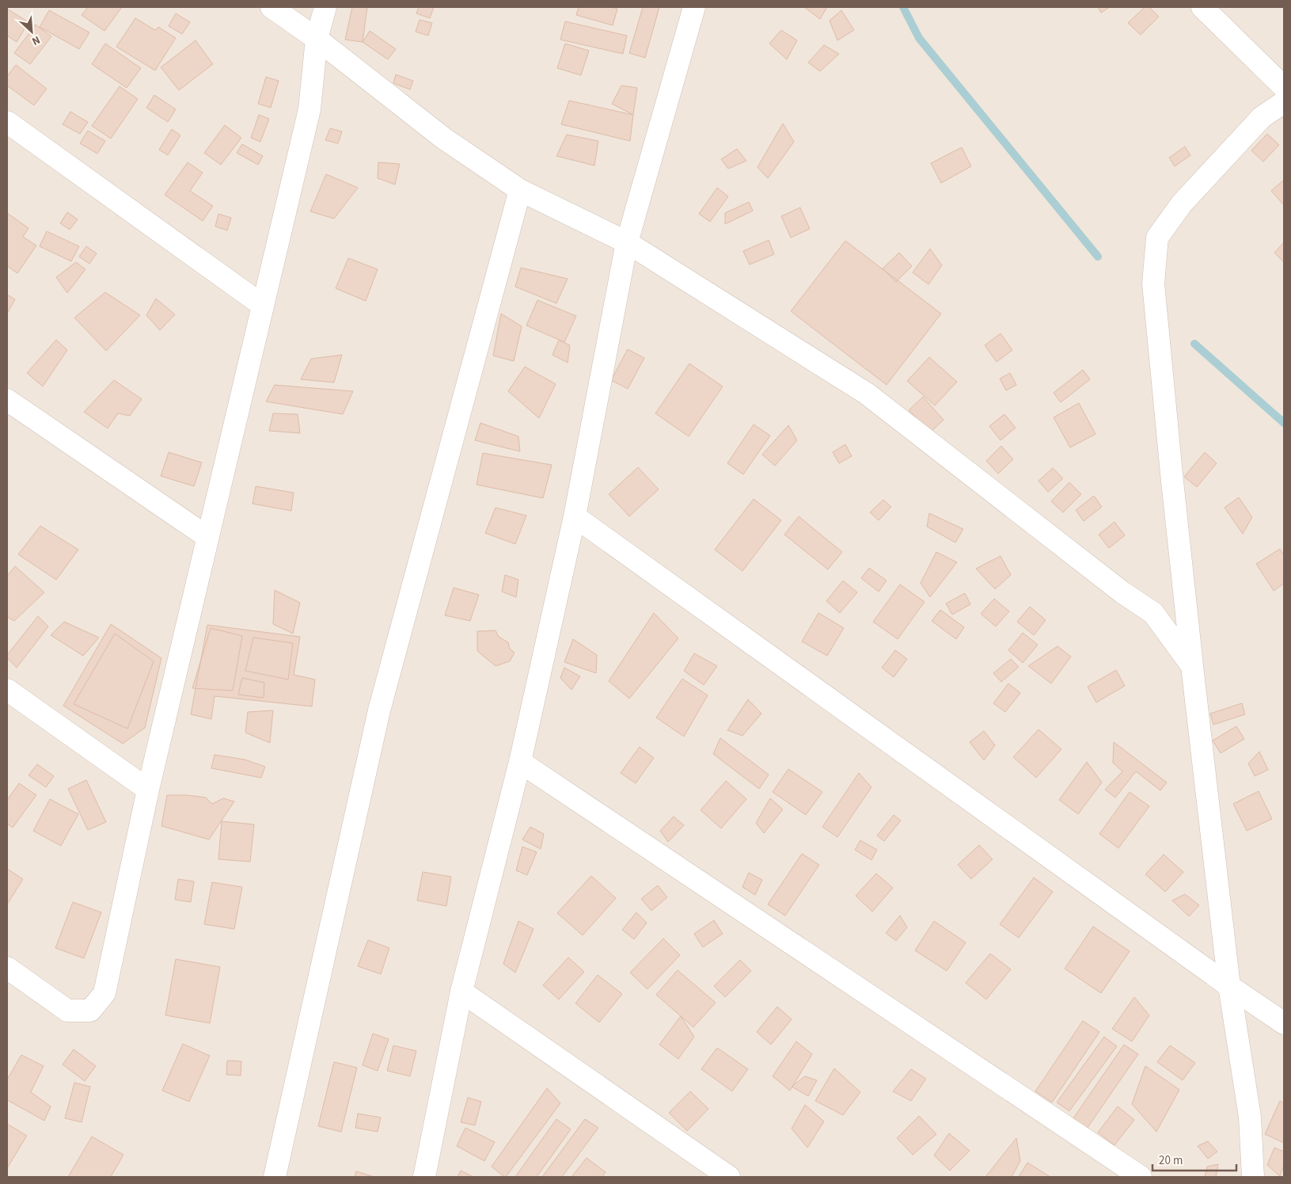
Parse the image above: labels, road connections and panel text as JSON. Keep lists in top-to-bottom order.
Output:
{
  "scale_bar": "20 m",
  "north": "bottom right"
}
